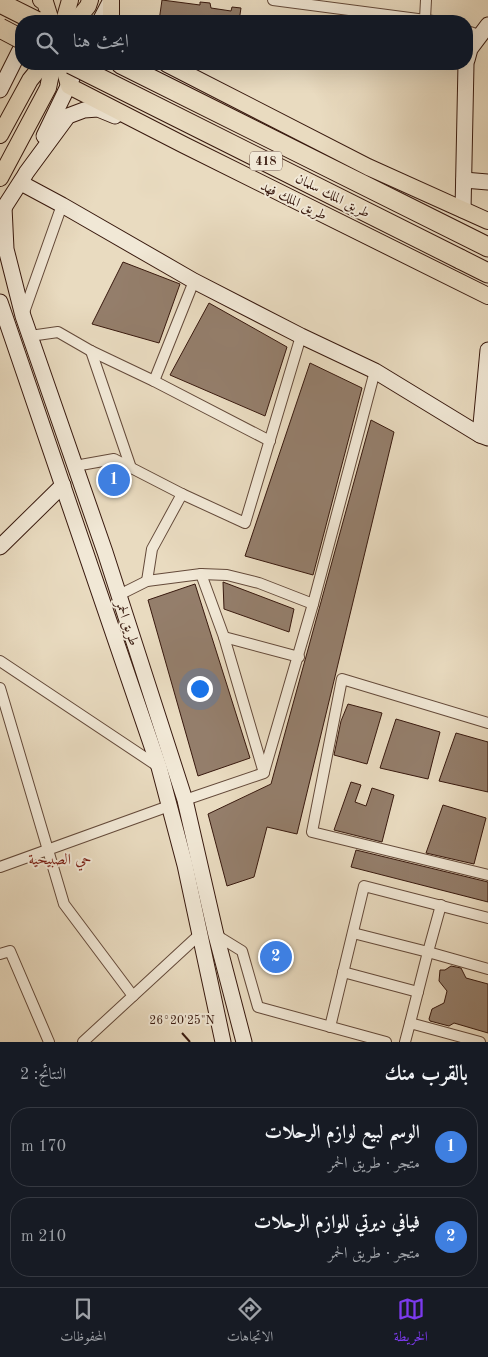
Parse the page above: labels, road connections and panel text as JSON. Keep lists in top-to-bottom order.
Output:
{
  "streets": {
    "highway": ["418", "طريق الملك سلمان"],
    "main road": ["طريق الملك فهد"],
    "street": ["طريق الحمر"]
  },
  "districts": ["حي الصبيحية"],
  "page": {
    "search": "ابحث هنا",
    "pins": ["1", "2"],
    "heading": ["بالقرب منك", "النتائج: 2"],
    "list": [
      {
        "mark": "1",
        "name": "الوسم لبيع لوازم الرحلات",
        "note": "متجر · طريق الحمر",
        "value": "170 m"
      },
      {
        "mark": "2",
        "name": "فيافي ديرتي للوازم الرحلات",
        "note": "متجر · طريق الحمر",
        "value": "210 m"
      }
    ],
    "nav": ["الخريطة", "الاتجاهات", "المحفوظات"]
  },
  "coordinates": ["26°20'25\"N"]
}
